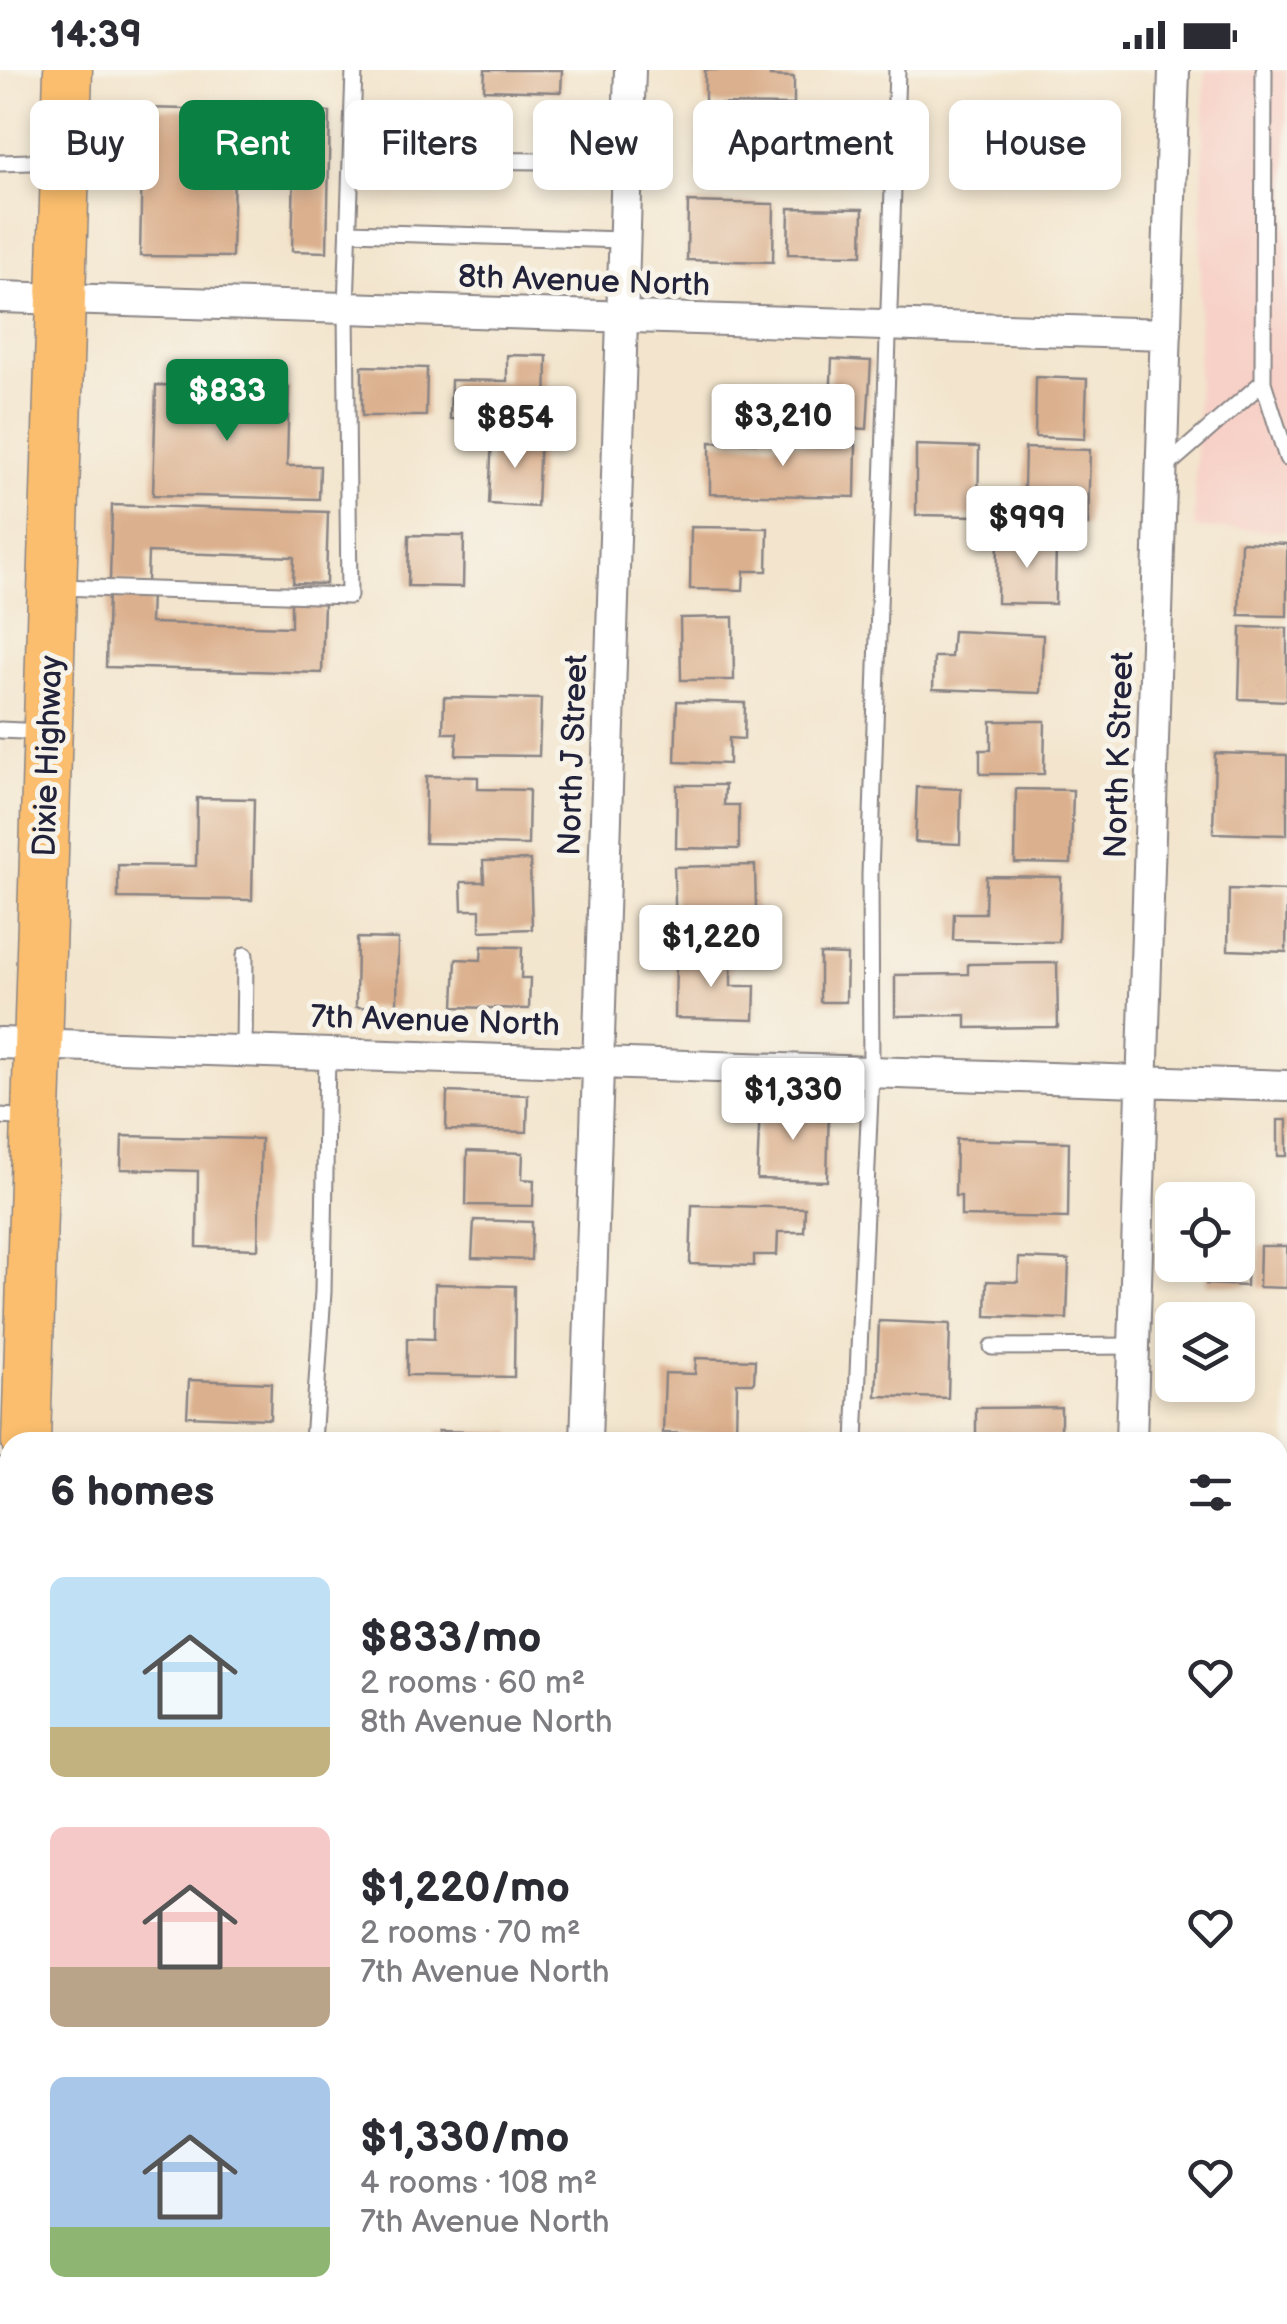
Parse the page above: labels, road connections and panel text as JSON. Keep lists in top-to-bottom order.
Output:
{
  "streets": {
    "main road": ["Dixie Highway"],
    "street": [
      "8th Avenue North",
      "North J Street",
      "North K Street",
      "7th Avenue North"
    ]
  },
  "crossings": [
    ["8th Avenue North", "North J Street"],
    ["8th Avenue North", "North K Street"],
    ["8th Avenue North", "Dixie Highway"],
    ["North J Street", "7th Avenue North"],
    ["North K Street", "7th Avenue North"],
    ["Dixie Highway", "7th Avenue North"]
  ],
  "page": {
    "status": "14:39",
    "chip": [
      "Buy",
      "Rent",
      "Filters",
      "New",
      "Apartment",
      "House"
    ],
    "price": [
      "$833",
      "$3,210",
      "$854",
      "$999",
      "$1,220",
      "$1,330"
    ],
    "heading": "6 homes",
    "list": [
      {
        "name": "$833/mo",
        "note": "2 rooms · 60 m² · 8th Avenue North"
      },
      {
        "name": "$1,220/mo",
        "note": "2 rooms · 70 m² · 7th Avenue North"
      },
      {
        "name": "$1,330/mo",
        "note": "4 rooms · 108 m² · 7th Avenue North"
      }
    ]
  }
}
